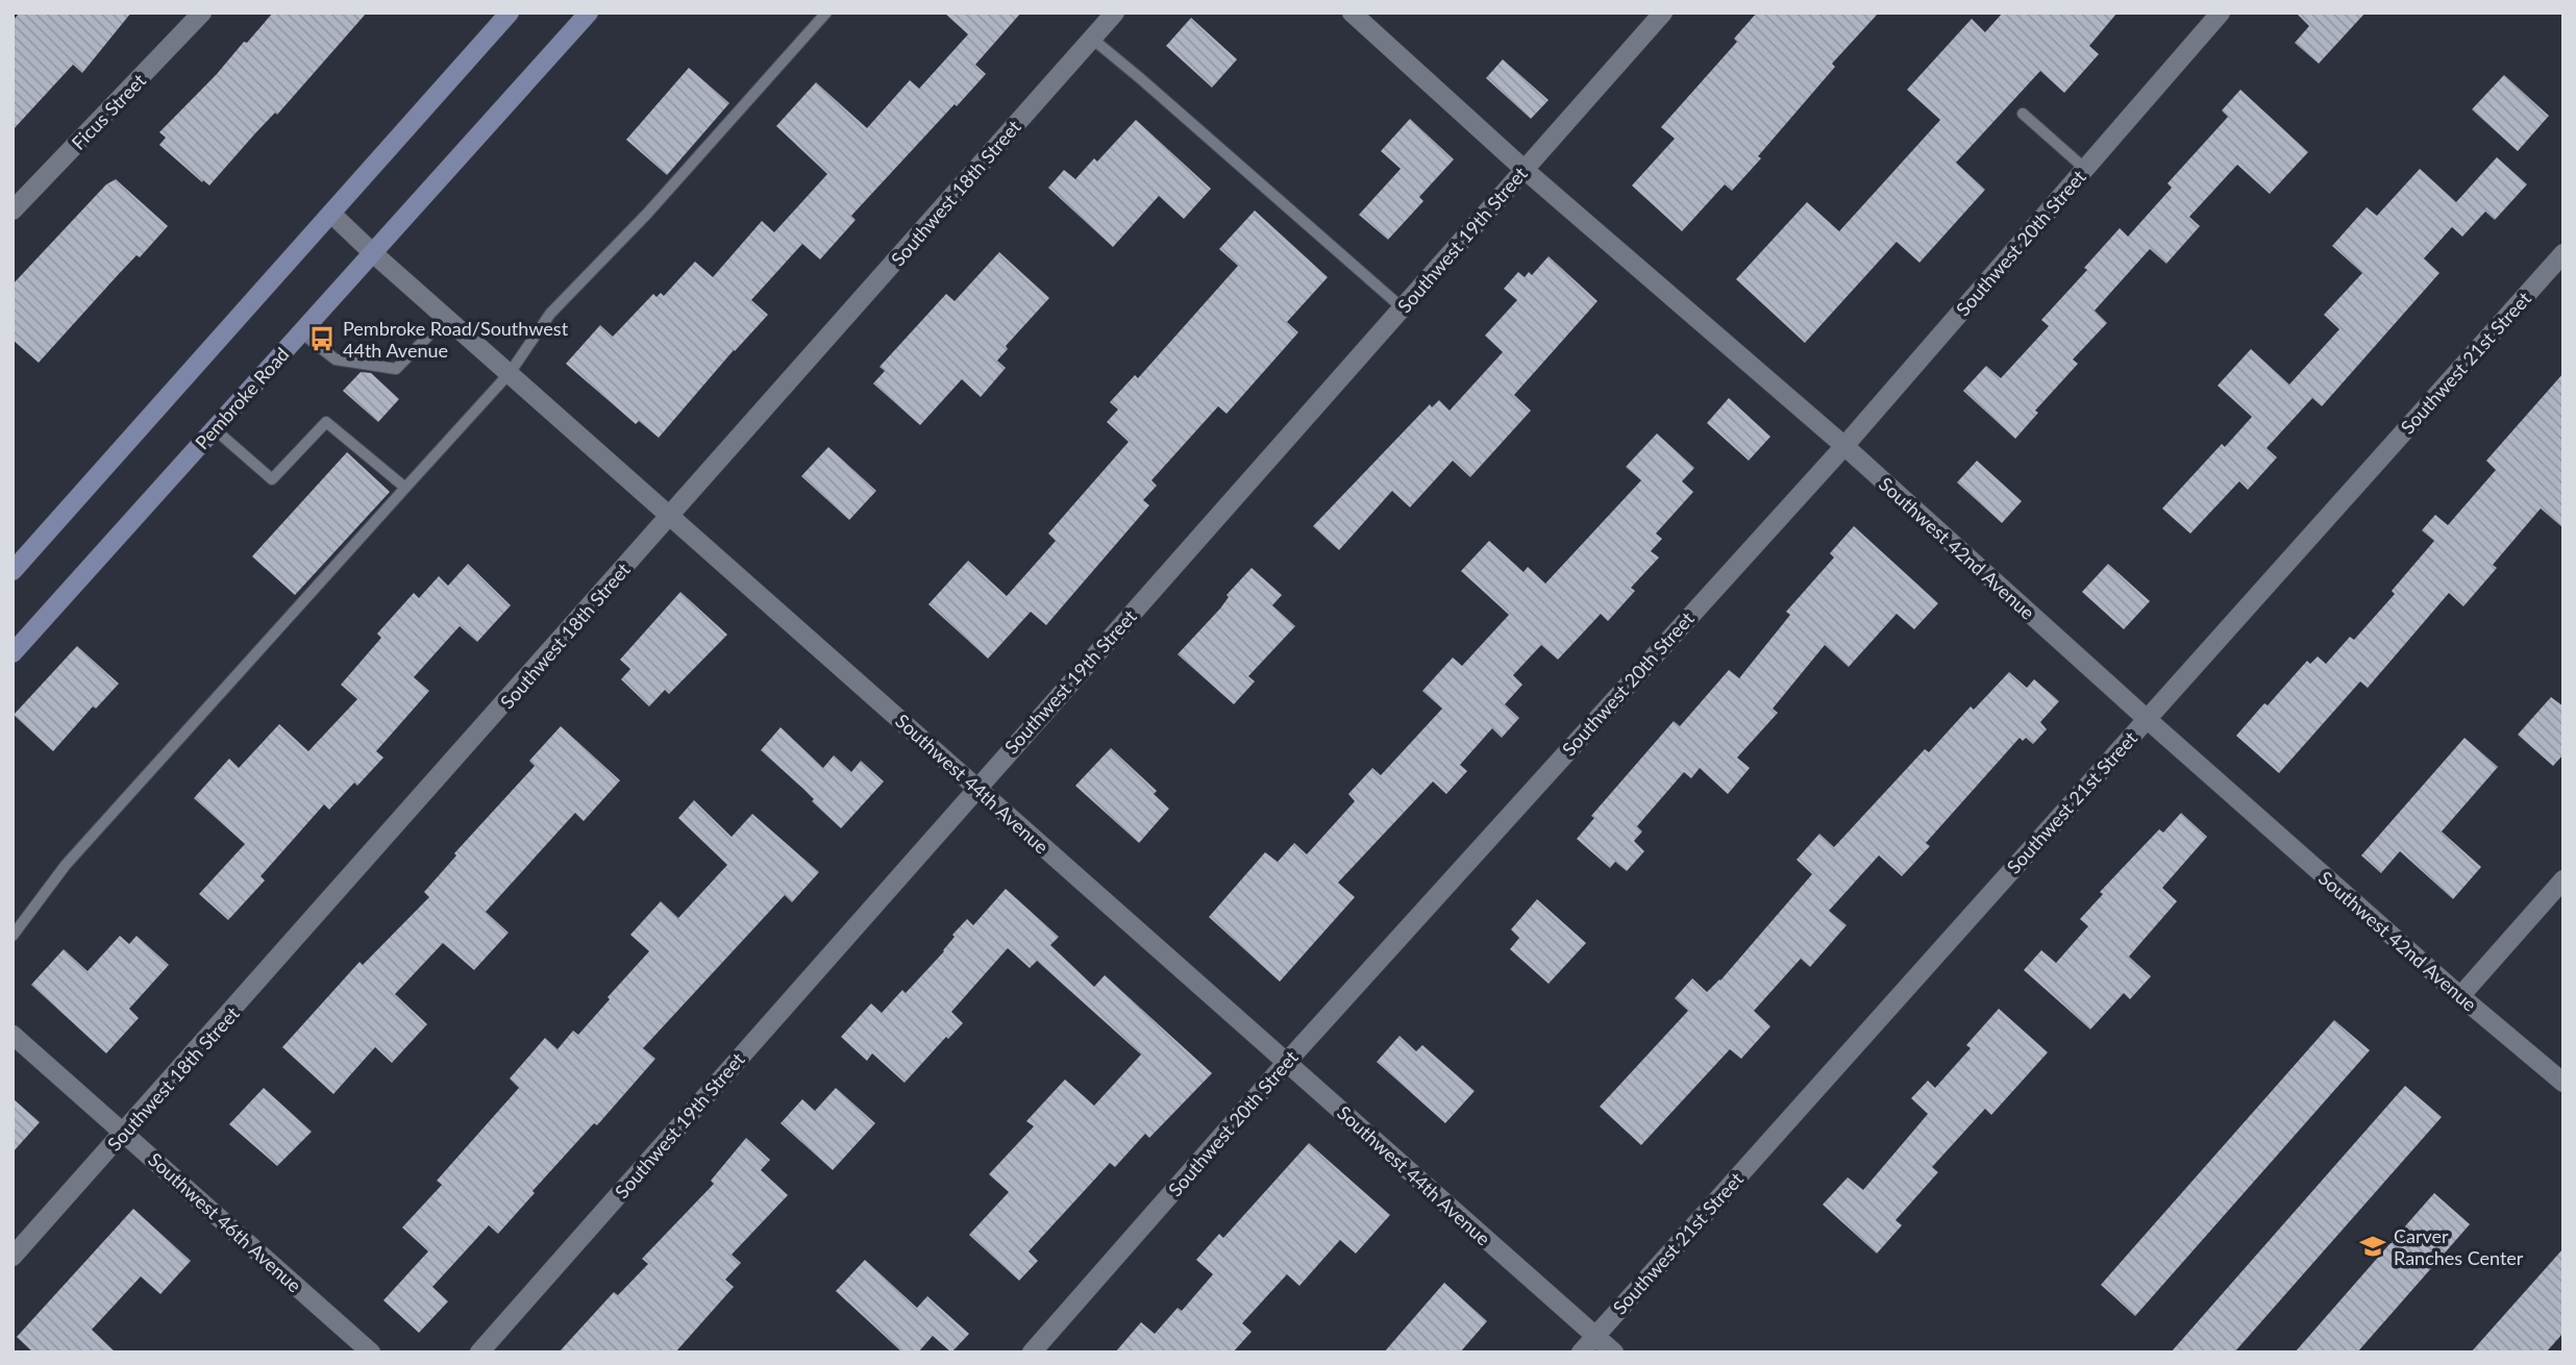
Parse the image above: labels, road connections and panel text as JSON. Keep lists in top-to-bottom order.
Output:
{
  "streets": {
    "main road": ["Pembroke Road"],
    "street": [
      "Ficus Street",
      "Southwest 18th Street",
      "Southwest 19th Street",
      "Southwest 20th Street",
      "Southwest 21st Street",
      "Southwest 42nd Avenue",
      "Southwest 44th Avenue",
      "Southwest 46th Avenue"
    ]
  },
  "crossings": [
    ["Southwest 18th Street", "Southwest 44th Avenue"],
    ["Southwest 18th Street", "Southwest 46th Avenue"],
    ["Southwest 19th Street", "Southwest 42nd Avenue"],
    ["Southwest 19th Street", "Southwest 44th Avenue"],
    ["Southwest 20th Street", "Southwest 42nd Avenue"],
    ["Southwest 20th Street", "Southwest 44th Avenue"],
    ["Southwest 21st Street", "Southwest 42nd Avenue"],
    ["Southwest 21st Street", "Southwest 44th Avenue"],
    ["Pembroke Road", "Southwest 44th Avenue"]
  ],
  "places": {
    "bus stop": ["Pembroke Road/Southwest 44th Avenue"],
    "school or university": ["Carver Ranches Center"]
  }
}
